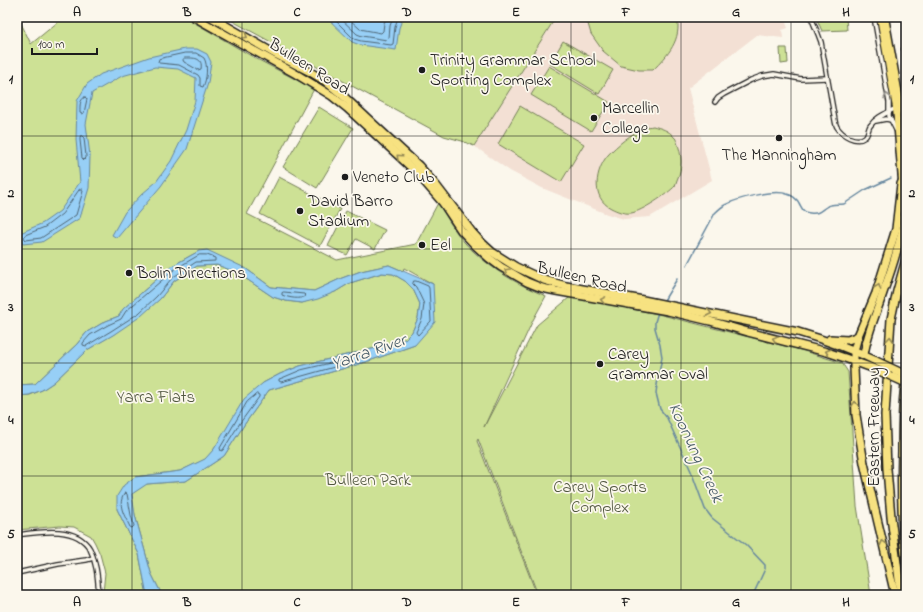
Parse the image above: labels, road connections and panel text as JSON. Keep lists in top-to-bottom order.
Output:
{
  "streets": {
    "highway": ["Bulleen Road", "Eastern Freeway"]
  },
  "crossings": [
    ["Bulleen Road", "Eastern Freeway"]
  ],
  "water": ["Yarra River", "Koonung Creek"],
  "parks": ["Yarra Flats", "Bulleen Park", "Carey Sports Complex"],
  "places": [
    "Trinity Grammar School Sporting Complex",
    "Marcellin College",
    "The Manningham",
    "Veneto Club",
    "David Barro Stadium",
    "Eel",
    "Bolin Directions",
    "Carey Grammar Oval"
  ],
  "scale_bar": "100 m",
  "grid": {
    "columns": [
      "A",
      "B",
      "C",
      "D",
      "E",
      "F",
      "G",
      "H"
    ],
    "rows": [
      "1",
      "2",
      "3",
      "4",
      "5"
    ]
  }
}
